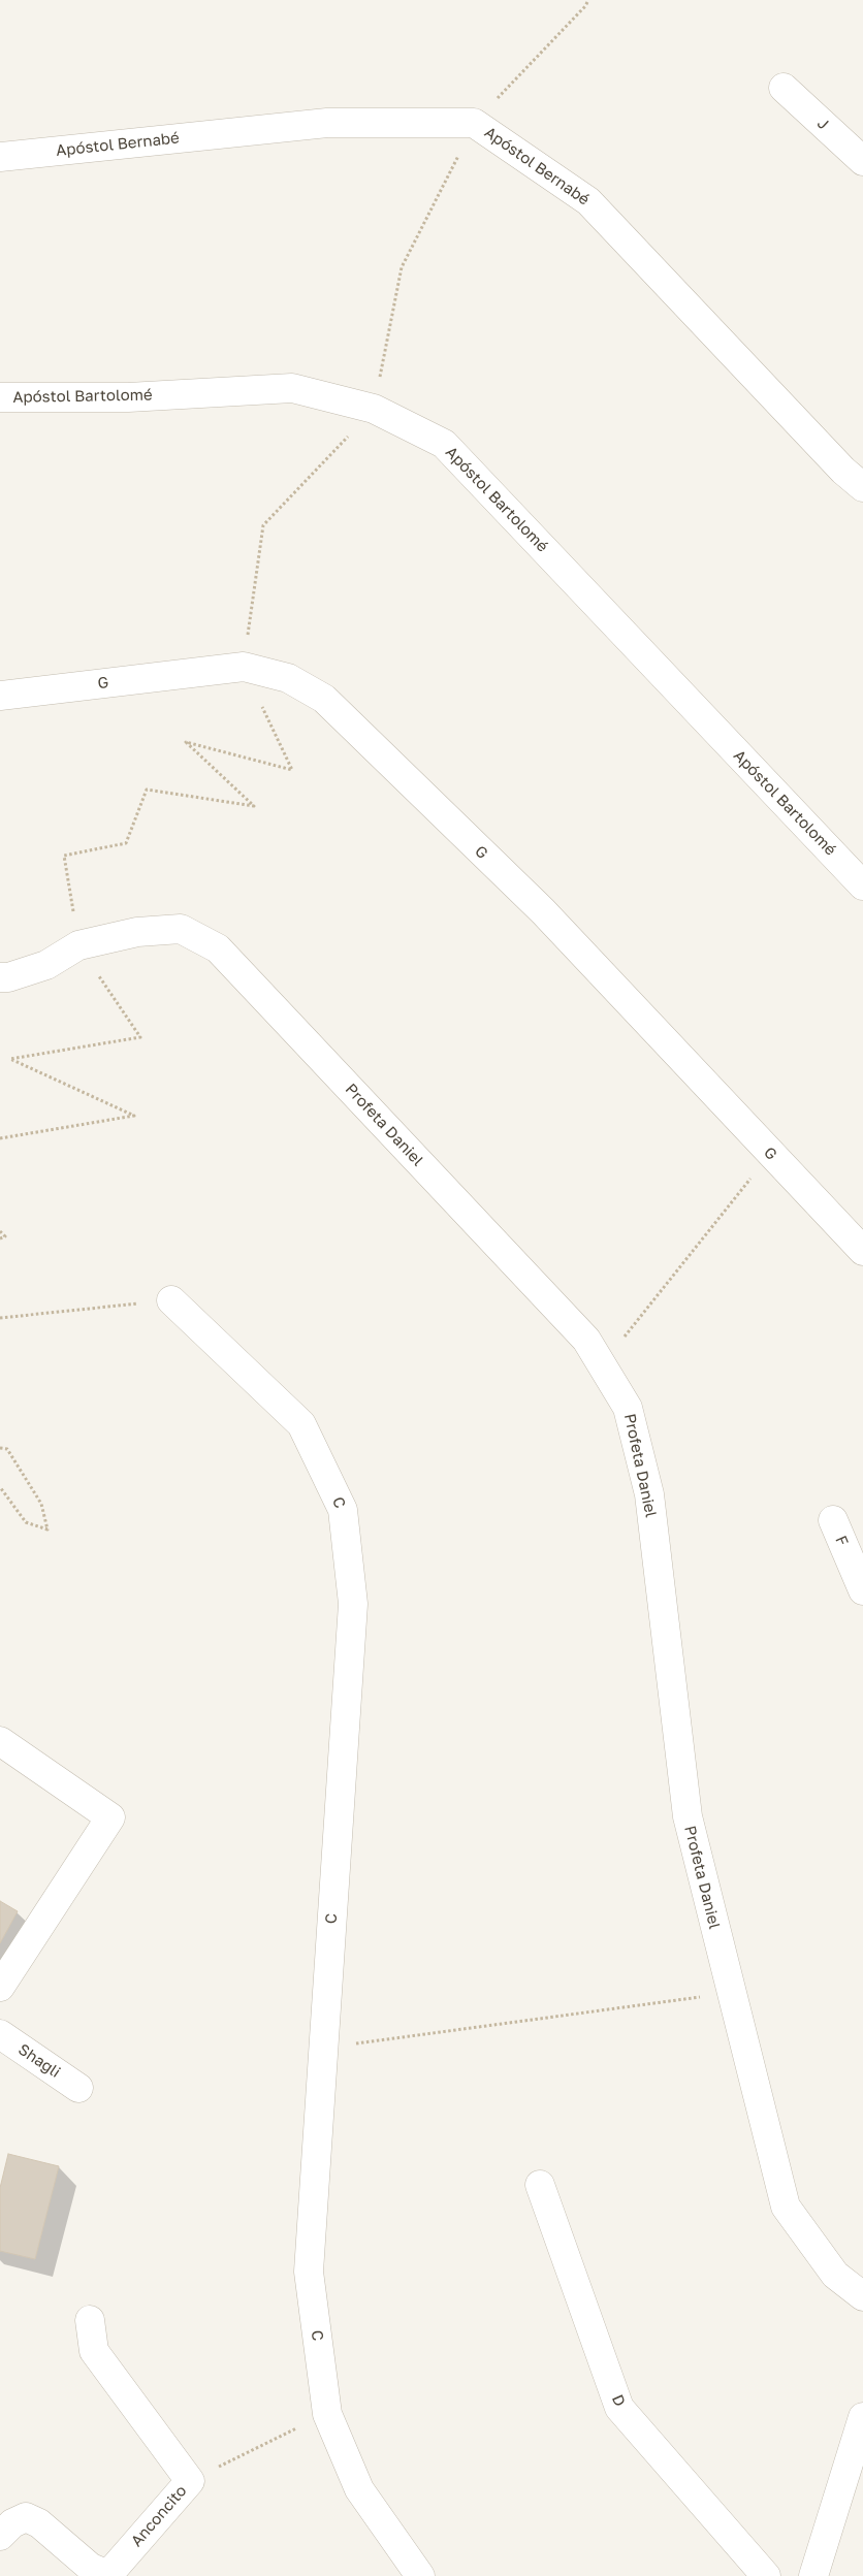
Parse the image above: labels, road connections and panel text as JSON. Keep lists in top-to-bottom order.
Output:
{
  "streets": {
    "street": [
      "J",
      "Apóstol Bernabé",
      "Apóstol Bartolomé",
      "G",
      "Profeta Daniel",
      "C",
      "F",
      "Shagli",
      "D",
      "Anconcito"
    ]
  }
}
